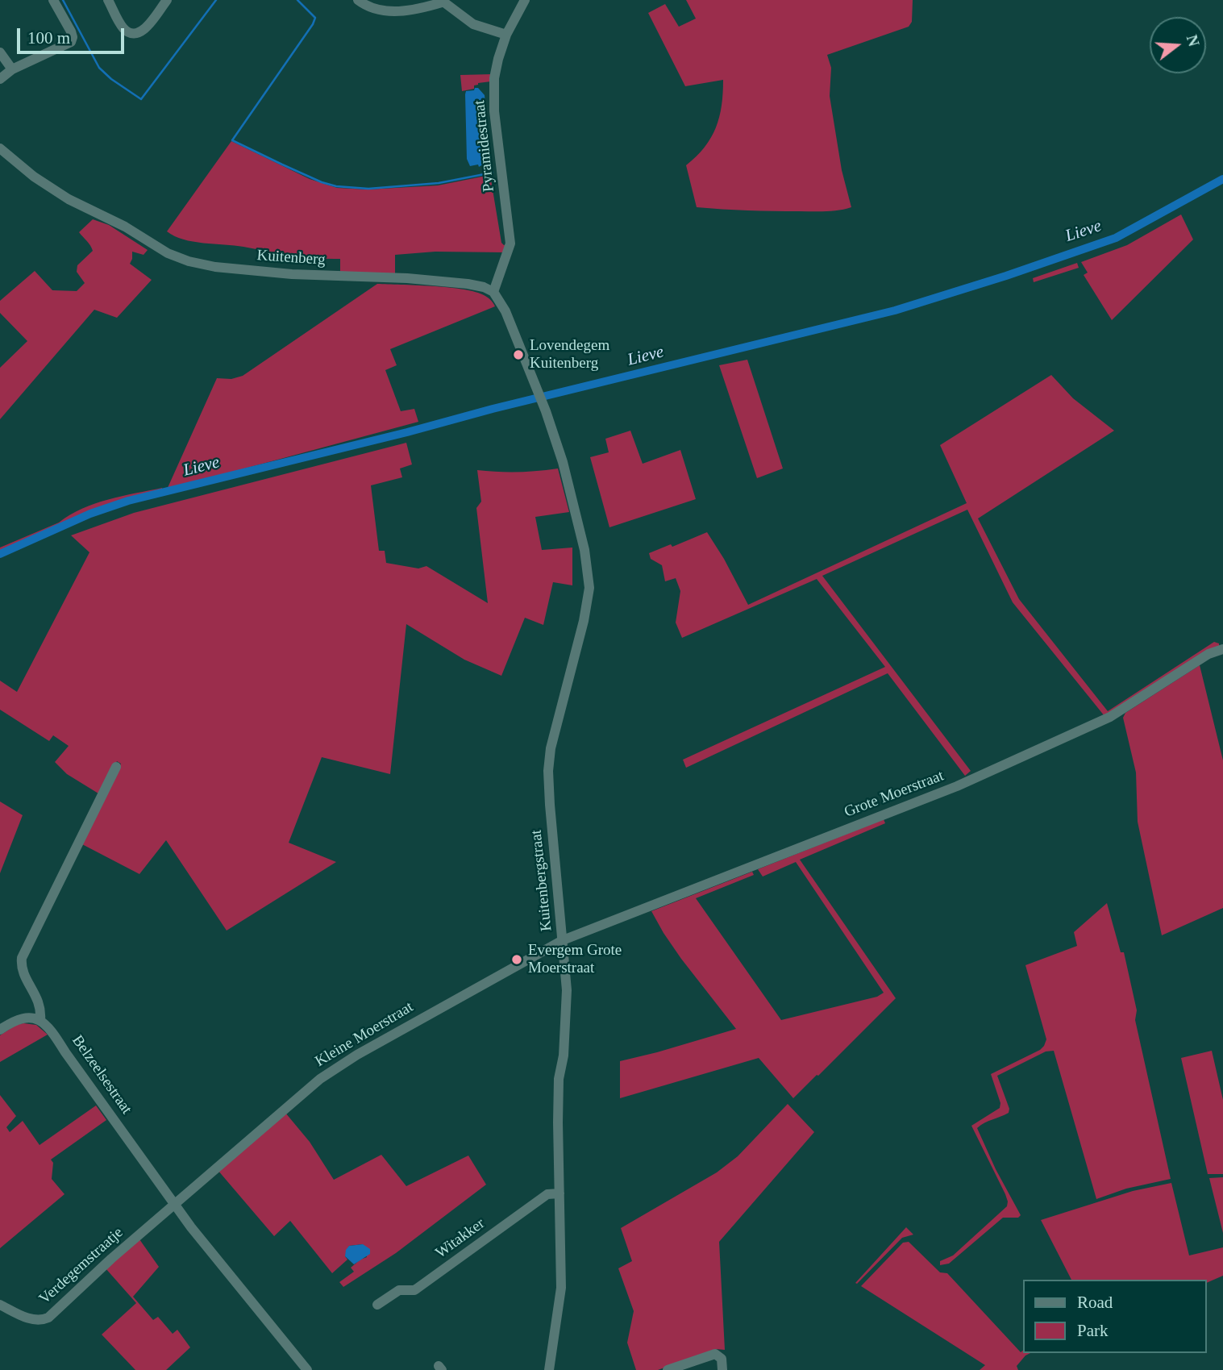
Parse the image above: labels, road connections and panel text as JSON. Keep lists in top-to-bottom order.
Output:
{
  "streets": {
    "street": [
      "Pyramidestraat",
      "Kuitenberg",
      "Grote Moerstraat",
      "Kuitenbergstraat",
      "Kleine Moerstraat",
      "Belzeelsestraat",
      "Witakker",
      "Verdegemstraatje"
    ]
  },
  "crossings": [
    ["Pyramidestraat", "Kuitenberg"],
    ["Pyramidestraat", "Kuitenbergstraat"],
    ["Kuitenberg", "Kuitenbergstraat"],
    ["Grote Moerstraat", "Kuitenbergstraat"],
    ["Grote Moerstraat", "Kleine Moerstraat"],
    ["Kuitenbergstraat", "Kleine Moerstraat"],
    ["Kuitenbergstraat", "Witakker"],
    ["Kleine Moerstraat", "Belzeelsestraat"],
    ["Kleine Moerstraat", "Verdegemstraatje"],
    ["Belzeelsestraat", "Verdegemstraatje"]
  ],
  "water": ["Lieve"],
  "places": ["Lovendegem Kuitenberg", "Evergem Grote Moerstraat"],
  "legend": ["Road", "Park"],
  "scale_bar": "100 m",
  "north": "right"
}
